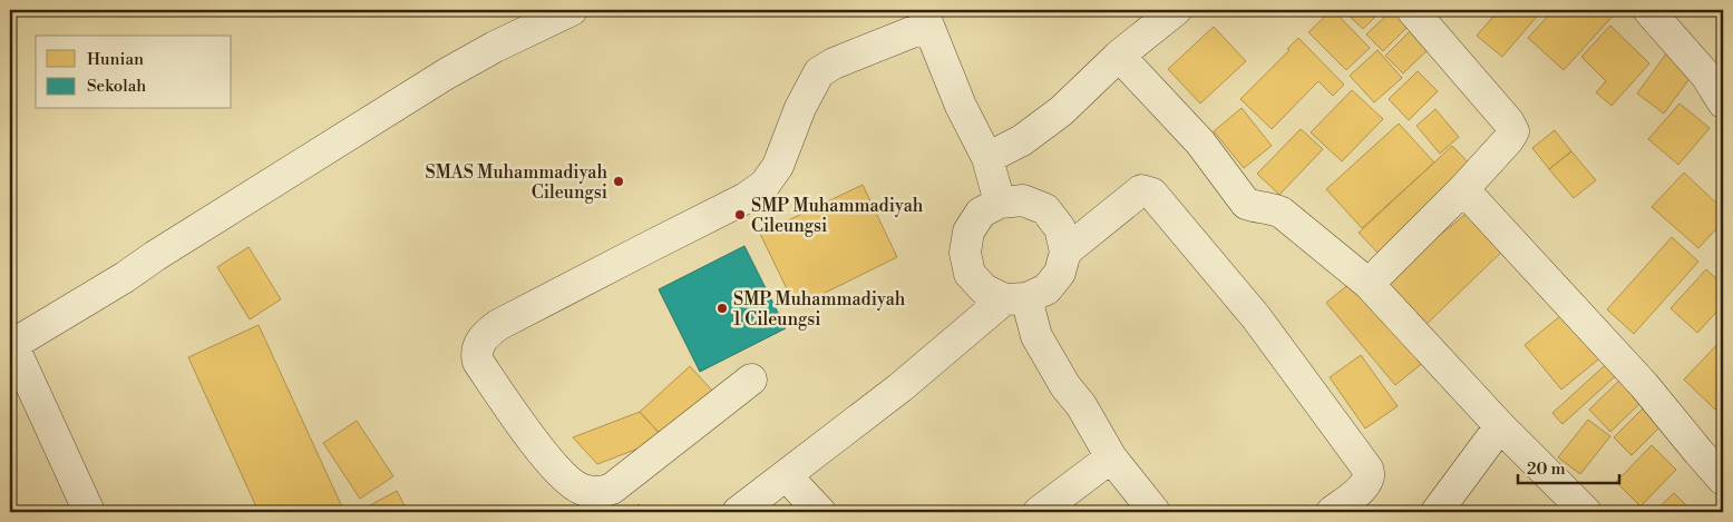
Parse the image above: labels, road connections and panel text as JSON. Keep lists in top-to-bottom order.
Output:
{
  "places": ["SMAS Muhammadiyah Cileungsi", "SMP Muhammadiyah Cileungsi", "SMP Muhammadiyah 1 Cileungsi"],
  "legend": ["Hunian", "Sekolah"],
  "scale_bar": "20 m"
}
